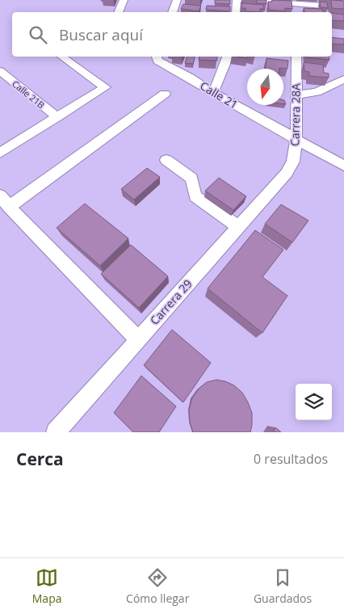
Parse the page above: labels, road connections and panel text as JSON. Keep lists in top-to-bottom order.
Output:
{
  "streets": {
    "street": [
      "Calle 21B",
      "Calle 21",
      "Carrera 28A",
      "Carrera 29"
    ]
  },
  "crossings": [
    ["Calle 21", "Carrera 28A"],
    ["Carrera 28A", "Carrera 29"]
  ],
  "north": "bottom",
  "page": {
    "search": "Buscar aquí",
    "heading": ["Cerca", "0 resultados"],
    "nav": ["Mapa", "Cómo llegar", "Guardados"]
  }
}
